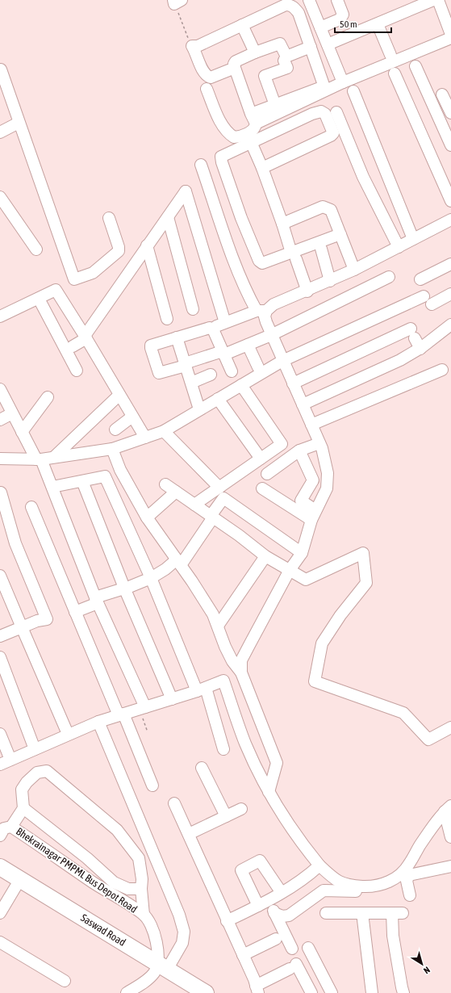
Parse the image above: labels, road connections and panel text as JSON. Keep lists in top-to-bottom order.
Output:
{
  "streets": {
    "highway": ["Saswad Road"],
    "street": ["Bhekrainagar PMPML Bus Depot Road"]
  },
  "crossings": [
    ["Bhekrainagar PMPML Bus Depot Road", "Saswad Road"]
  ],
  "scale_bar": "50 m",
  "north": "bottom right"
}
